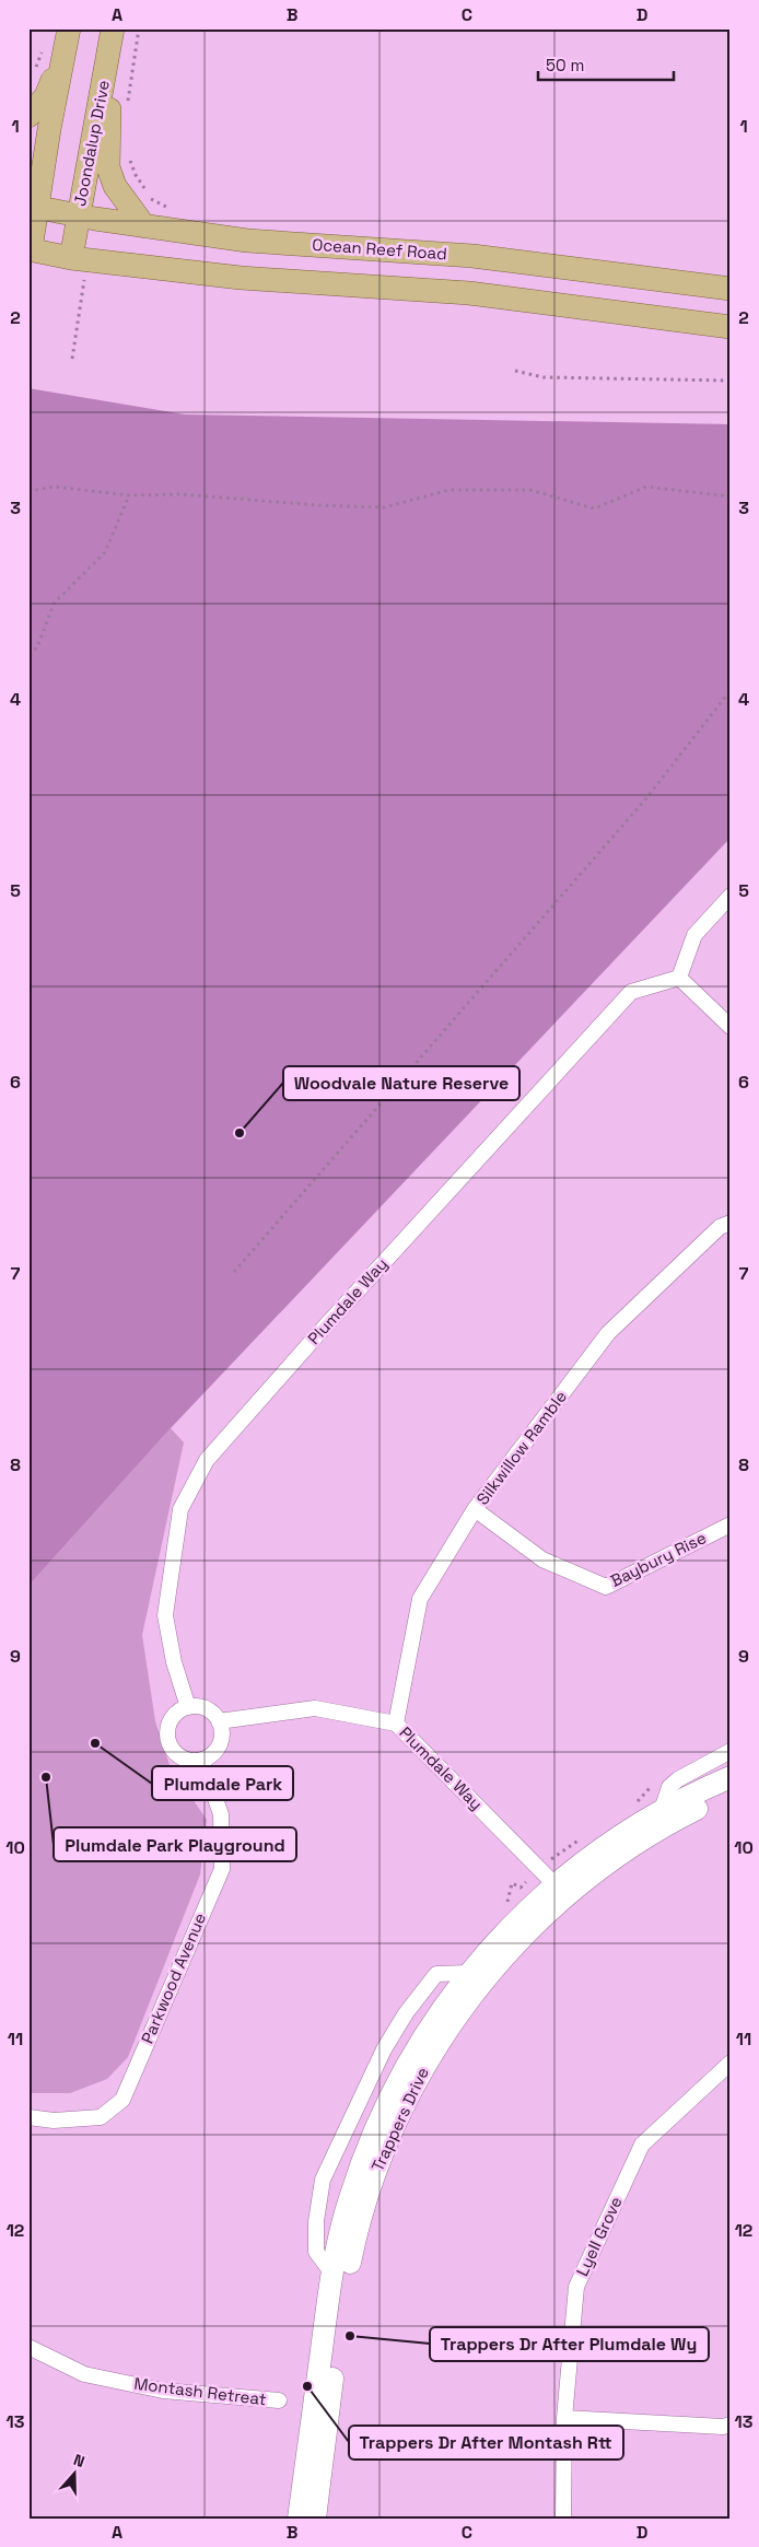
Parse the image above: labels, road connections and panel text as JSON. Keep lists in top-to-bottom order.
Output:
{
  "streets": {
    "main road": ["Joondalup Drive", "Ocean Reef Road", "Trappers Drive"],
    "street": [
      "Plumdale Way",
      "Silkwillow Ramble",
      "Baybury Rise",
      "Parkwood Avenue",
      "Lyell Grove",
      "Montash Retreat"
    ]
  },
  "crossings": [
    ["Joondalup Drive", "Ocean Reef Road"],
    ["Plumdale Way", "Silkwillow Ramble"],
    ["Plumdale Way", "Parkwood Avenue"],
    ["Plumdale Way", "Trappers Drive"],
    ["Silkwillow Ramble", "Baybury Rise"]
  ],
  "places": [
    "Woodvale Nature Reserve",
    "Plumdale Park",
    "Plumdale Park Playground",
    "Trappers Dr After Plumdale Wy",
    "Trappers Dr After Montash Rtt"
  ],
  "scale_bar": "50 m",
  "north": "top",
  "grid": {
    "columns": [
      "A",
      "B",
      "C",
      "D"
    ],
    "rows": [
      "1",
      "2",
      "3",
      "4",
      "5",
      "6",
      "7",
      "8",
      "9",
      "10",
      "11",
      "12",
      "13"
    ]
  }
}
